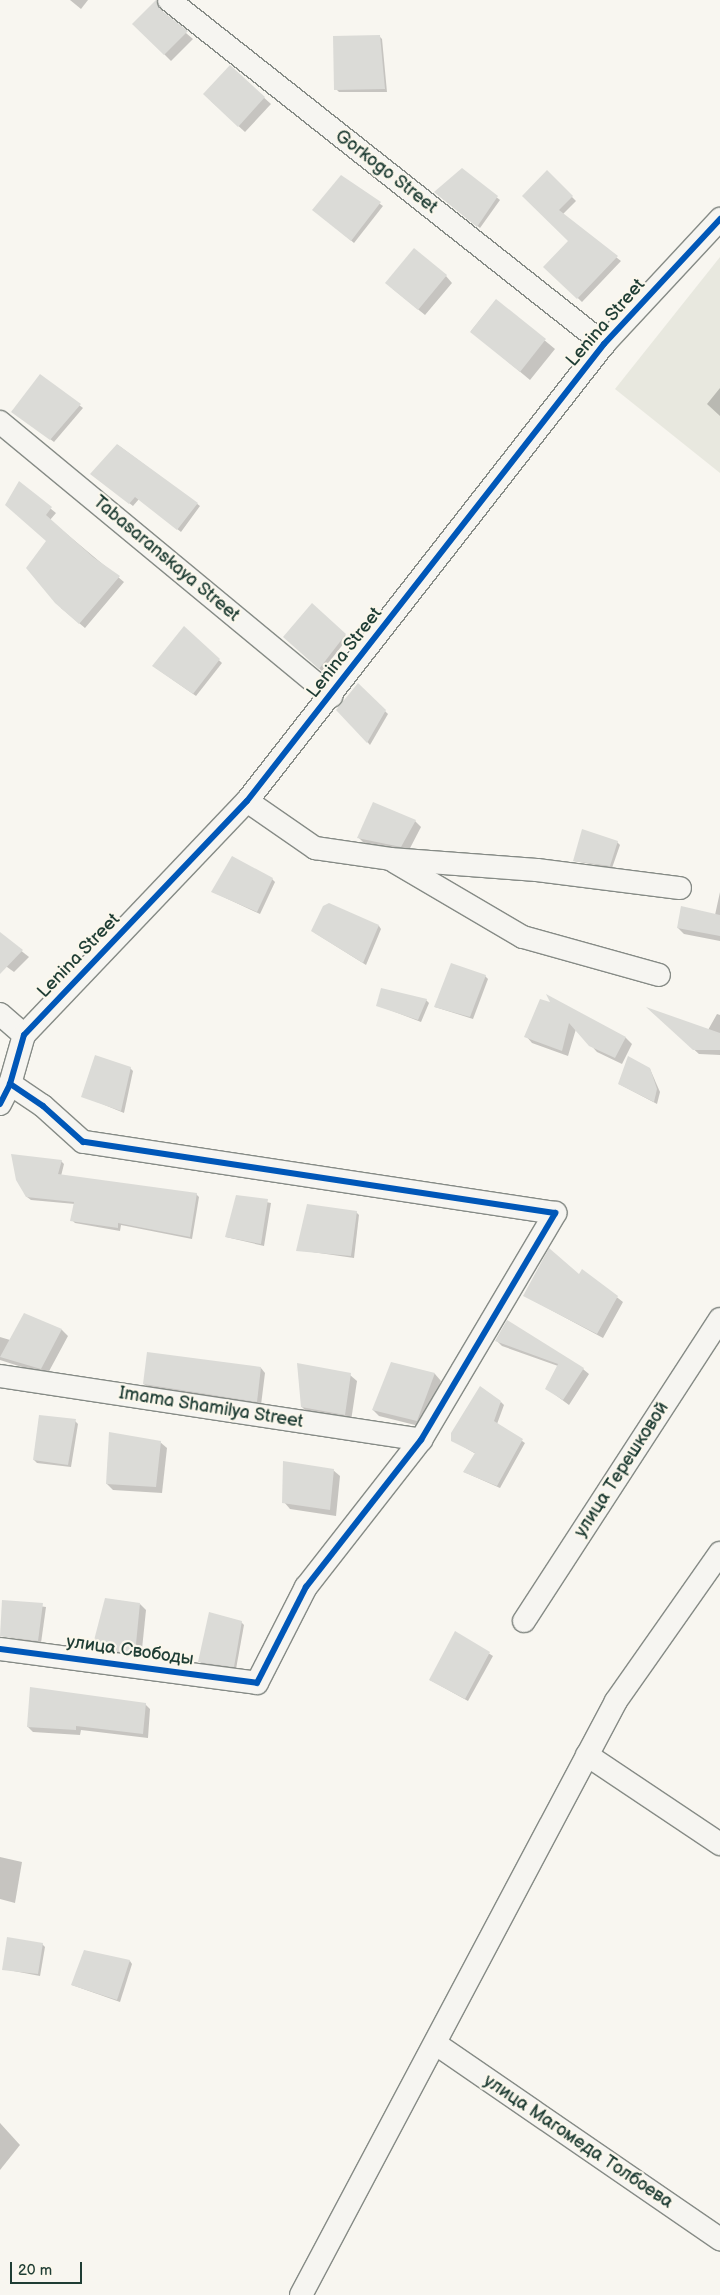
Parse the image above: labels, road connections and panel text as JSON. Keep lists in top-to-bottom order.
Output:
{
  "streets": {
    "street": [
      "Gorkogo Street",
      "Lenina Street",
      "Tabasaranskaya Street",
      "Imama Shamilya Street",
      "улица Терешковой",
      "улица Свободы",
      "улица Магомеда Толбоева"
    ]
  },
  "crossings": [
    ["Gorkogo Street", "Lenina Street"],
    ["Lenina Street", "Tabasaranskaya Street"],
    ["Imama Shamilya Street", "улица Свободы"]
  ],
  "scale_bar": "20 m"
}
